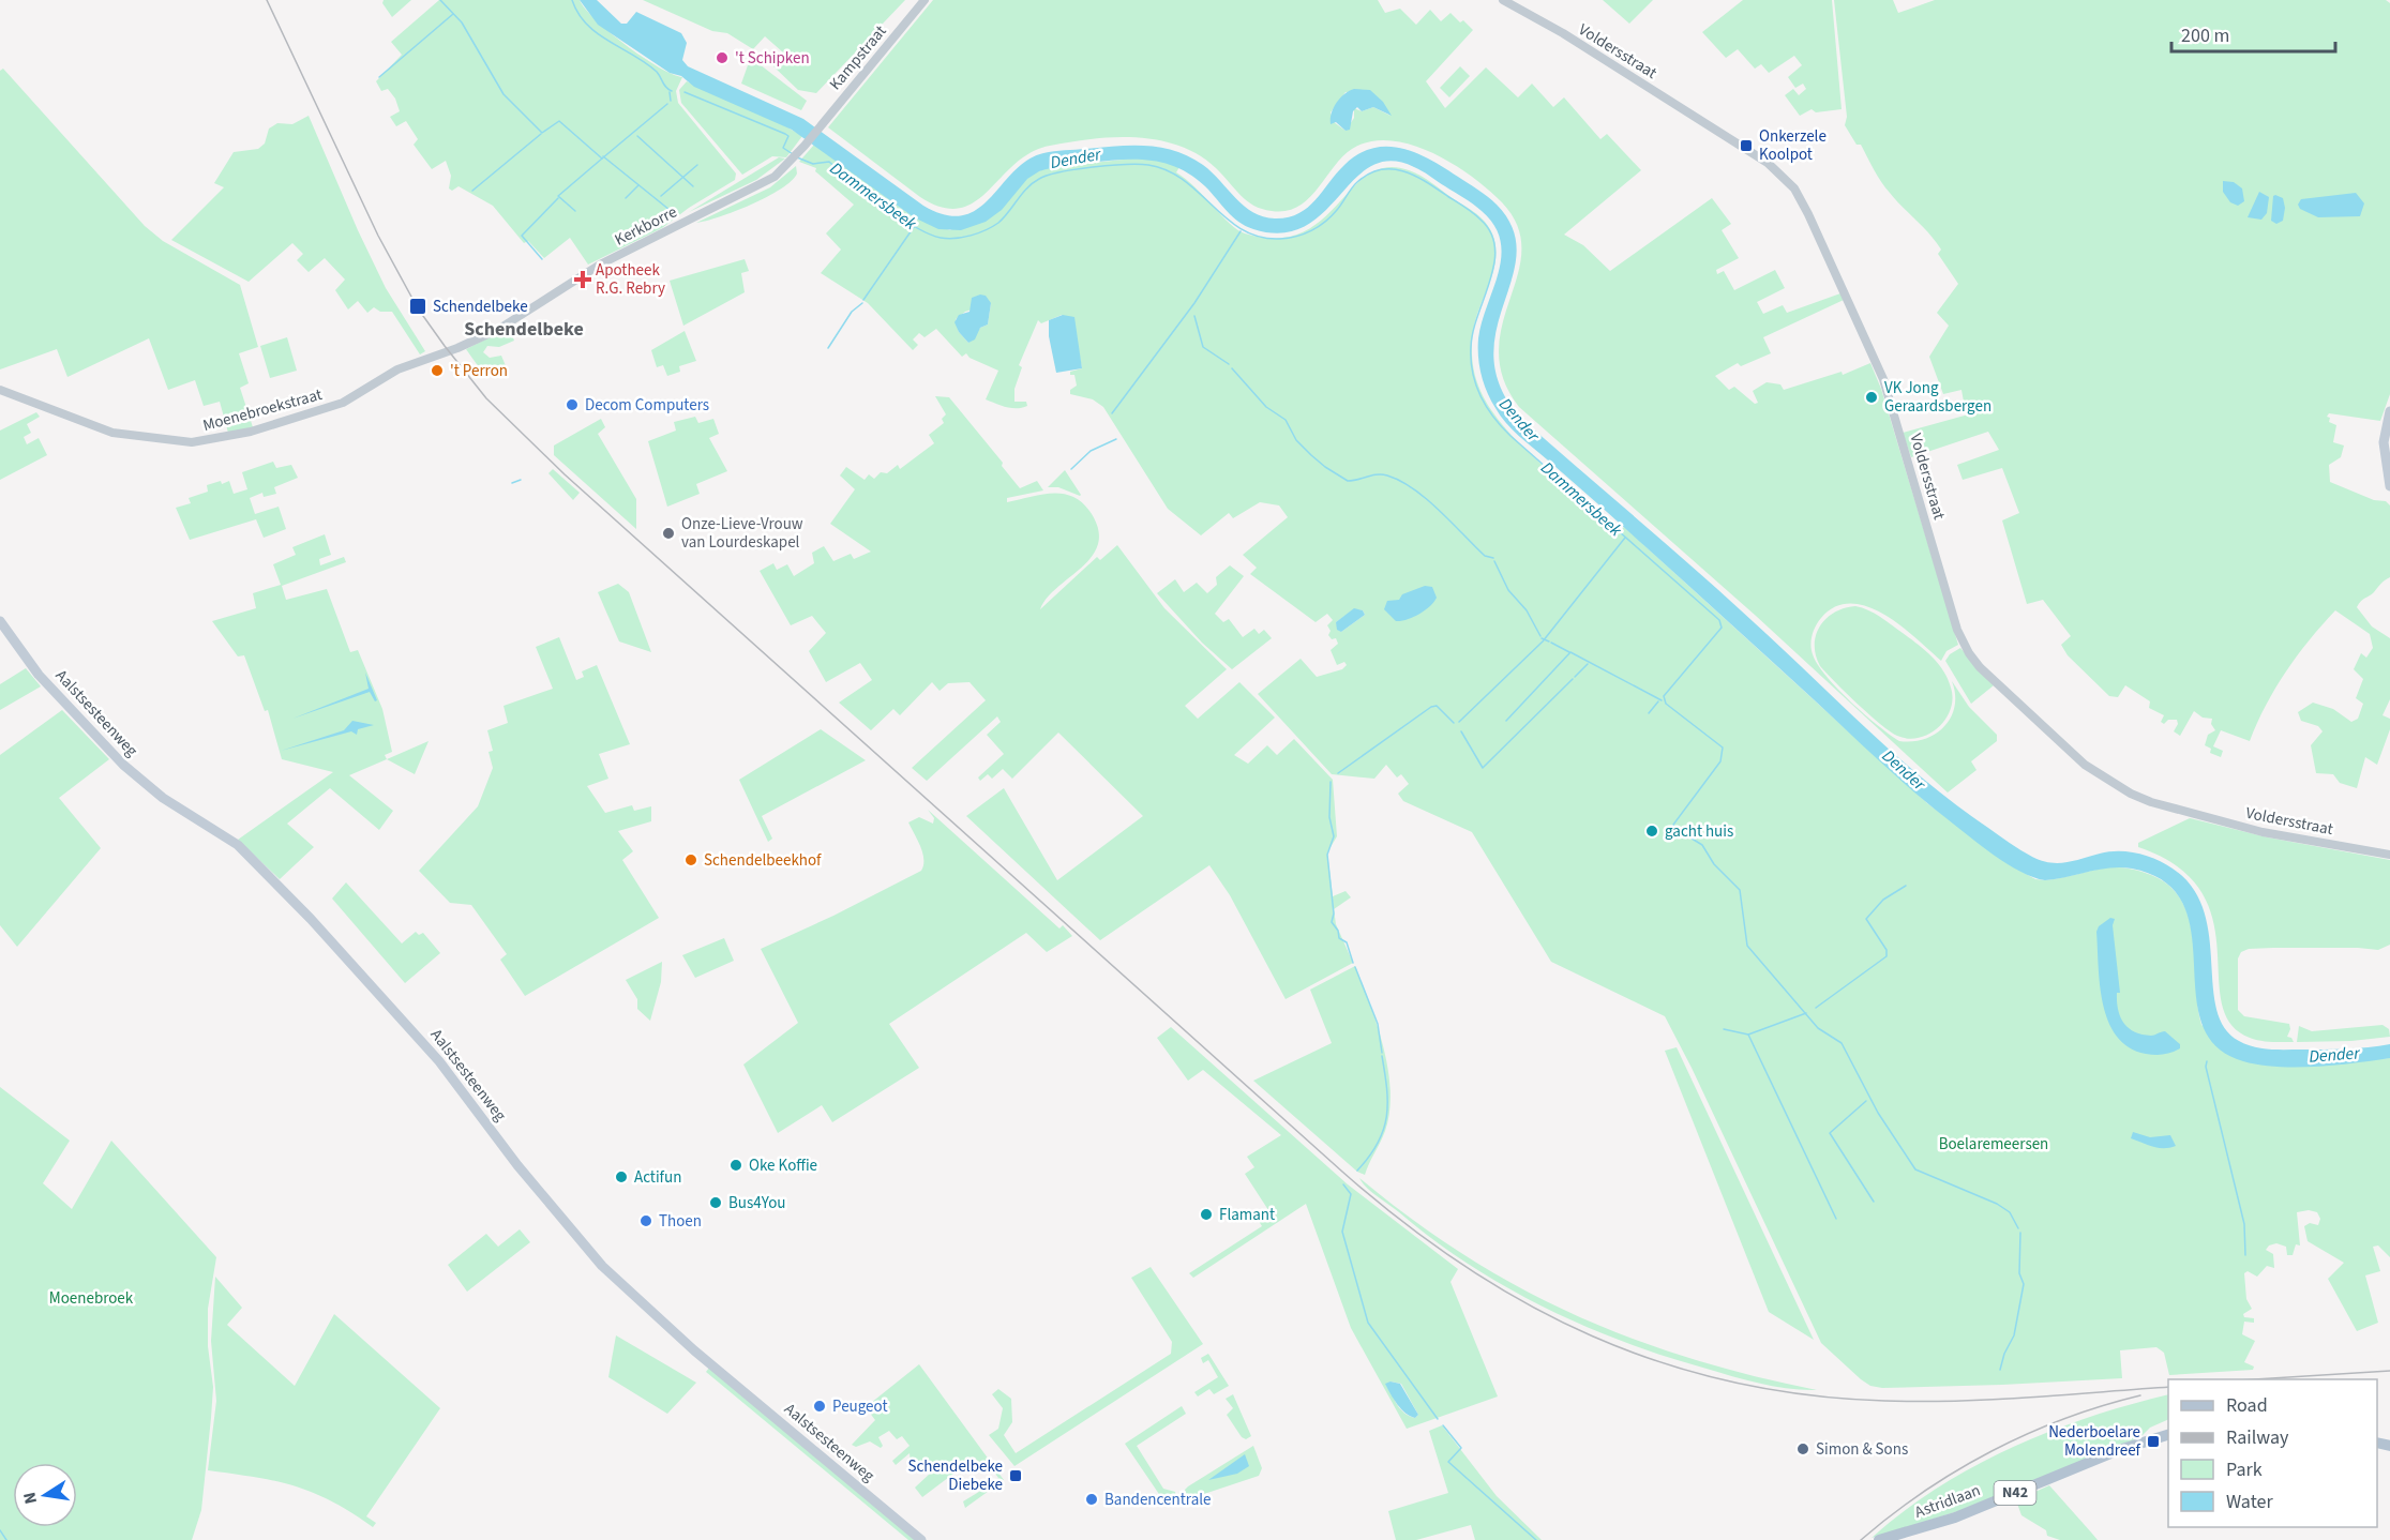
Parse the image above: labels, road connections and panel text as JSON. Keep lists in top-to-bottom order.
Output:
{
  "streets": {
    "main road": ["Aalstsesteenweg", "N42", "Astridlaan"],
    "street": [
      "Voldersstraat",
      "Kampstraat",
      "Kerkborre",
      "Moenebroekstraat"
    ]
  },
  "crossings": [
    ["Kampstraat", "Kerkborre"],
    ["Kerkborre", "Moenebroekstraat"]
  ],
  "districts": ["Schendelbeke"],
  "water": ["Dender", "Dammersbeek"],
  "parks": ["Boelaremeersen", "Moenebroek"],
  "places": {
    "other": [
      "'t Schipken",
      "'t Perron",
      "VK Jong Geraardsbergen",
      "Decom Computers",
      "Onze-Lieve-Vrouw van Lourdeskapel",
      "gacht huis",
      "Schendelbeekhof",
      "Oke Koffie",
      "Actifun",
      "Bus4You",
      "Flamant",
      "Thoen",
      "Peugeot",
      "Simon & Sons",
      "Bandencentrale"
    ],
    "transit": [
      "Onkerzele Koolpot",
      "Schendelbeke",
      "Nederboelare Molendreef",
      "Schendelbeke Diebeke"
    ],
    "health": ["Apotheek R.G. Rebry"]
  },
  "legend": [
    "Road",
    "Railway",
    "Park",
    "Water"
  ],
  "scale_bar": "200 m",
  "north": "left"
}
